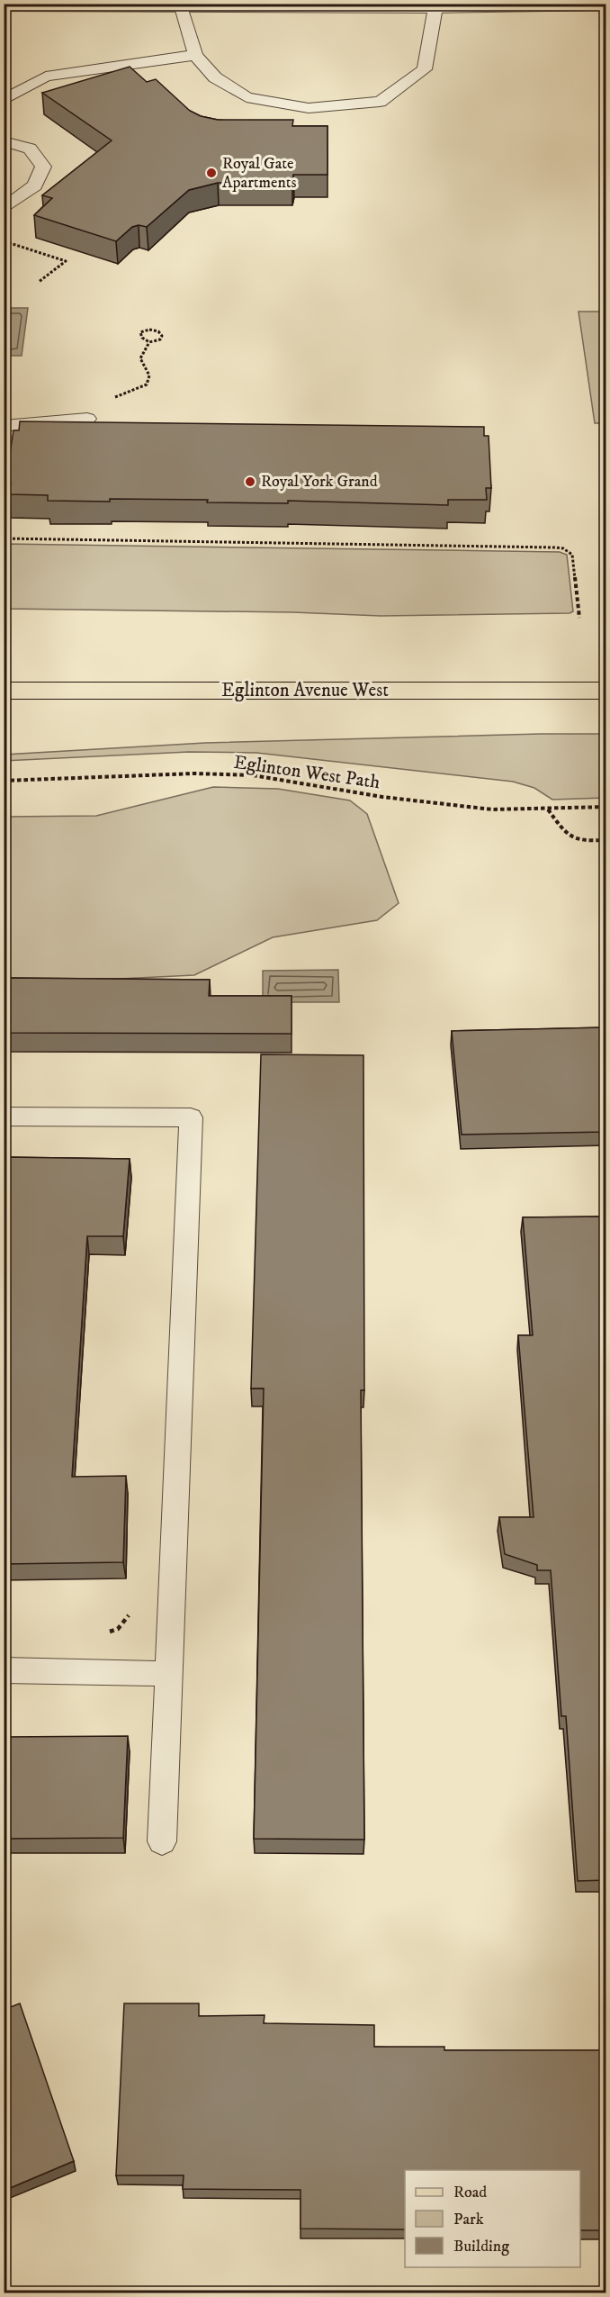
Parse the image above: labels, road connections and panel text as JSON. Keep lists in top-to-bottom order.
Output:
{
  "streets": {
    "main road": ["Eglinton Avenue West"],
    "path": ["Eglinton West Path"]
  },
  "places": ["Royal Gate Apartments", "Royal York Grand"],
  "legend": ["Road", "Park", "Building"]
}
